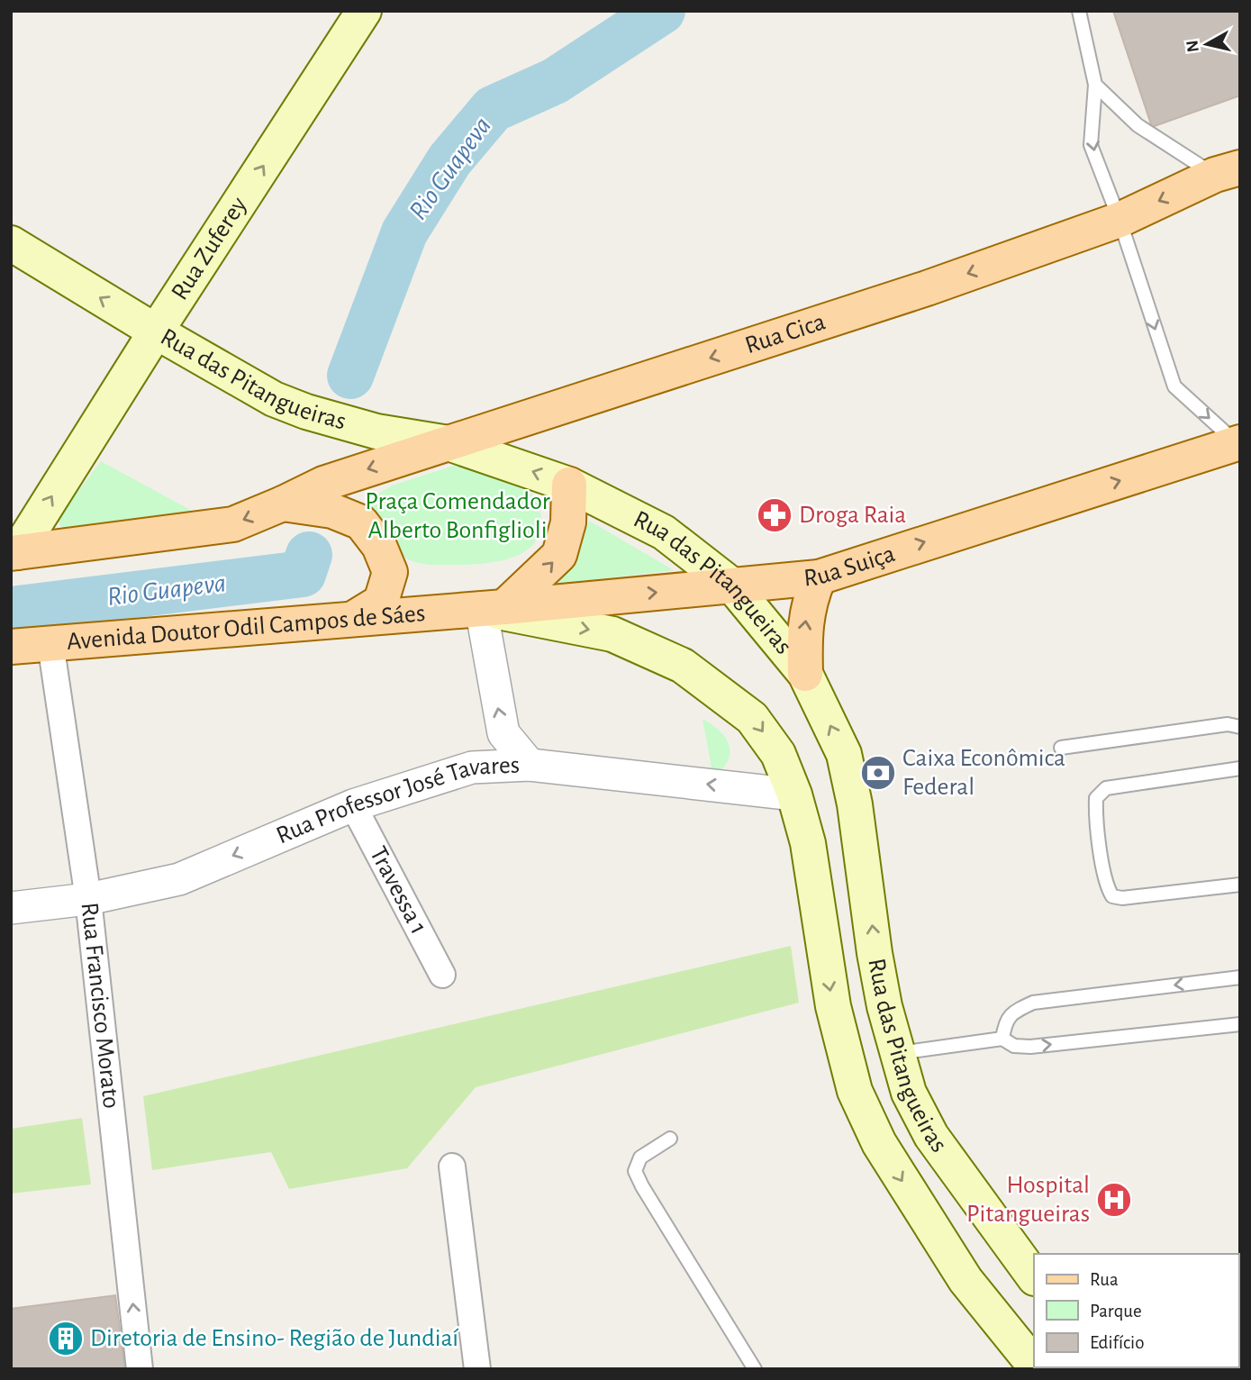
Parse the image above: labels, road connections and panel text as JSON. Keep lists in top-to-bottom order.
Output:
{
  "streets": {
    "main road": [
      "Rua Zuferey",
      "Rua Cica",
      "Rua das Pitangueiras",
      "Rua Suiça",
      "Avenida Doutor Odil Campos de Sáes"
    ],
    "street": ["Rua Professor José Tavares", "Travessa 1", "Rua Francisco Morato"]
  },
  "crossings": [
    ["Rua Zuferey", "Rua das Pitangueiras"],
    ["Rua Cica", "Rua das Pitangueiras"],
    ["Rua das Pitangueiras", "Rua Suiça"],
    ["Rua das Pitangueiras", "Avenida Doutor Odil Campos de Sáes"],
    ["Rua das Pitangueiras", "Rua Professor José Tavares"],
    ["Rua Suiça", "Avenida Doutor Odil Campos de Sáes"],
    ["Avenida Doutor Odil Campos de Sáes", "Rua Francisco Morato"],
    ["Rua Professor José Tavares", "Travessa 1"],
    ["Rua Professor José Tavares", "Rua Francisco Morato"]
  ],
  "one_way": [
    "Rua Zuferey",
    "Rua Cica",
    "Rua Suiça",
    "Rua Professor José Tavares",
    "Rua Francisco Morato"
  ],
  "water": ["Rio Guapeva"],
  "parks": ["Praça Comendador Alberto Bonfiglioli"],
  "places": {
    "pharmacy": ["Droga Raia"],
    "bank": ["Caixa Econômica Federal"],
    "hospital": ["Hospital Pitangueiras"],
    "building": ["Diretoria de Ensino- Região de Jundiaí"]
  },
  "legend": ["Rua", "Parque", "Edifício"],
  "north": "left"
}
